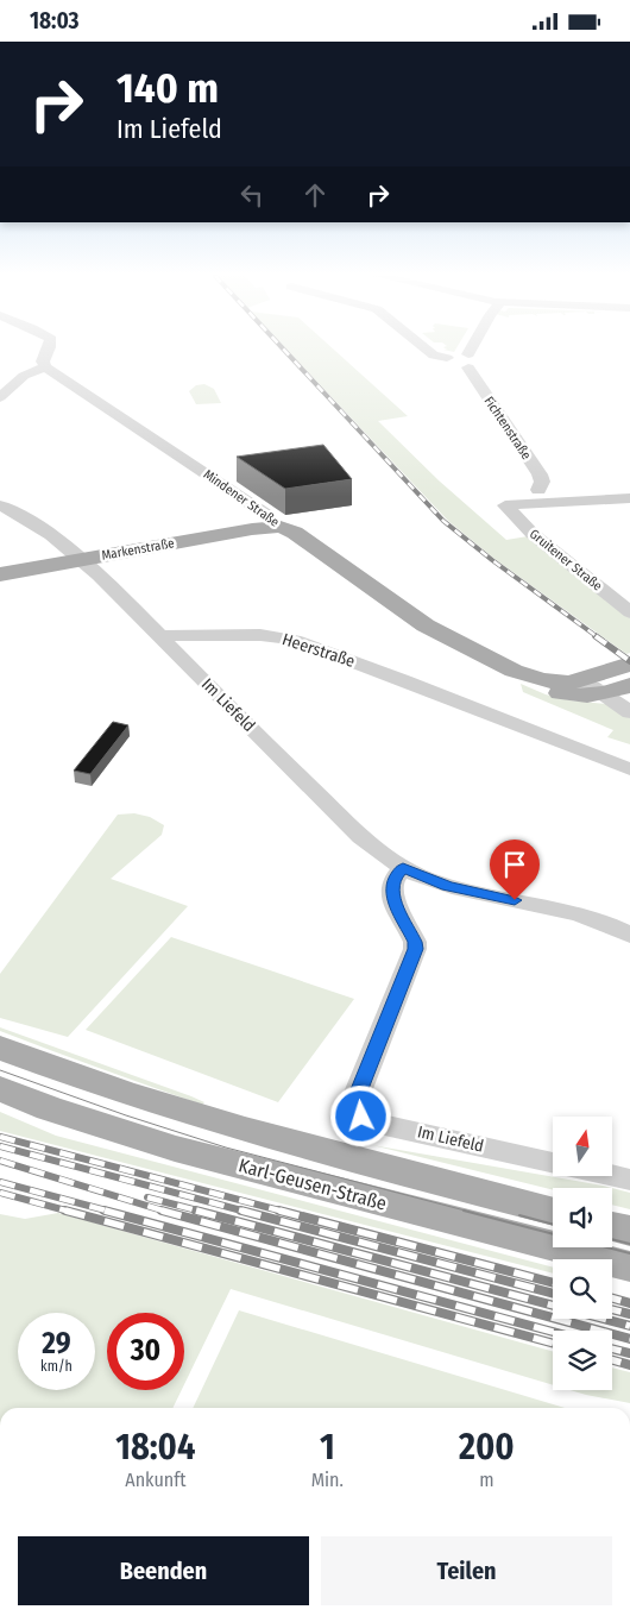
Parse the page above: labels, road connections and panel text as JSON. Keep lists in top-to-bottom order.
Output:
{
  "streets": {
    "main road": ["Mindener Straße", "Markenstraße", "Karl-Geusen-Straße"],
    "street": [
      "Fichtenstraße",
      "Gruitener Straße",
      "Heerstraße",
      "Im Liefeld"
    ]
  },
  "crossings": [
    ["Mindener Straße", "Markenstraße"],
    ["Heerstraße", "Im Liefeld"]
  ],
  "north": "top",
  "page": {
    "status": "18:03",
    "turn": ["140 m", "Im Liefeld"],
    "speed": "29 km/h",
    "limit": "30",
    "eta": [
      "18:04",
      "Ankunft",
      "1",
      "Min.",
      "200",
      "m"
    ],
    "buttons": ["Beenden", "Teilen"]
  }
}
